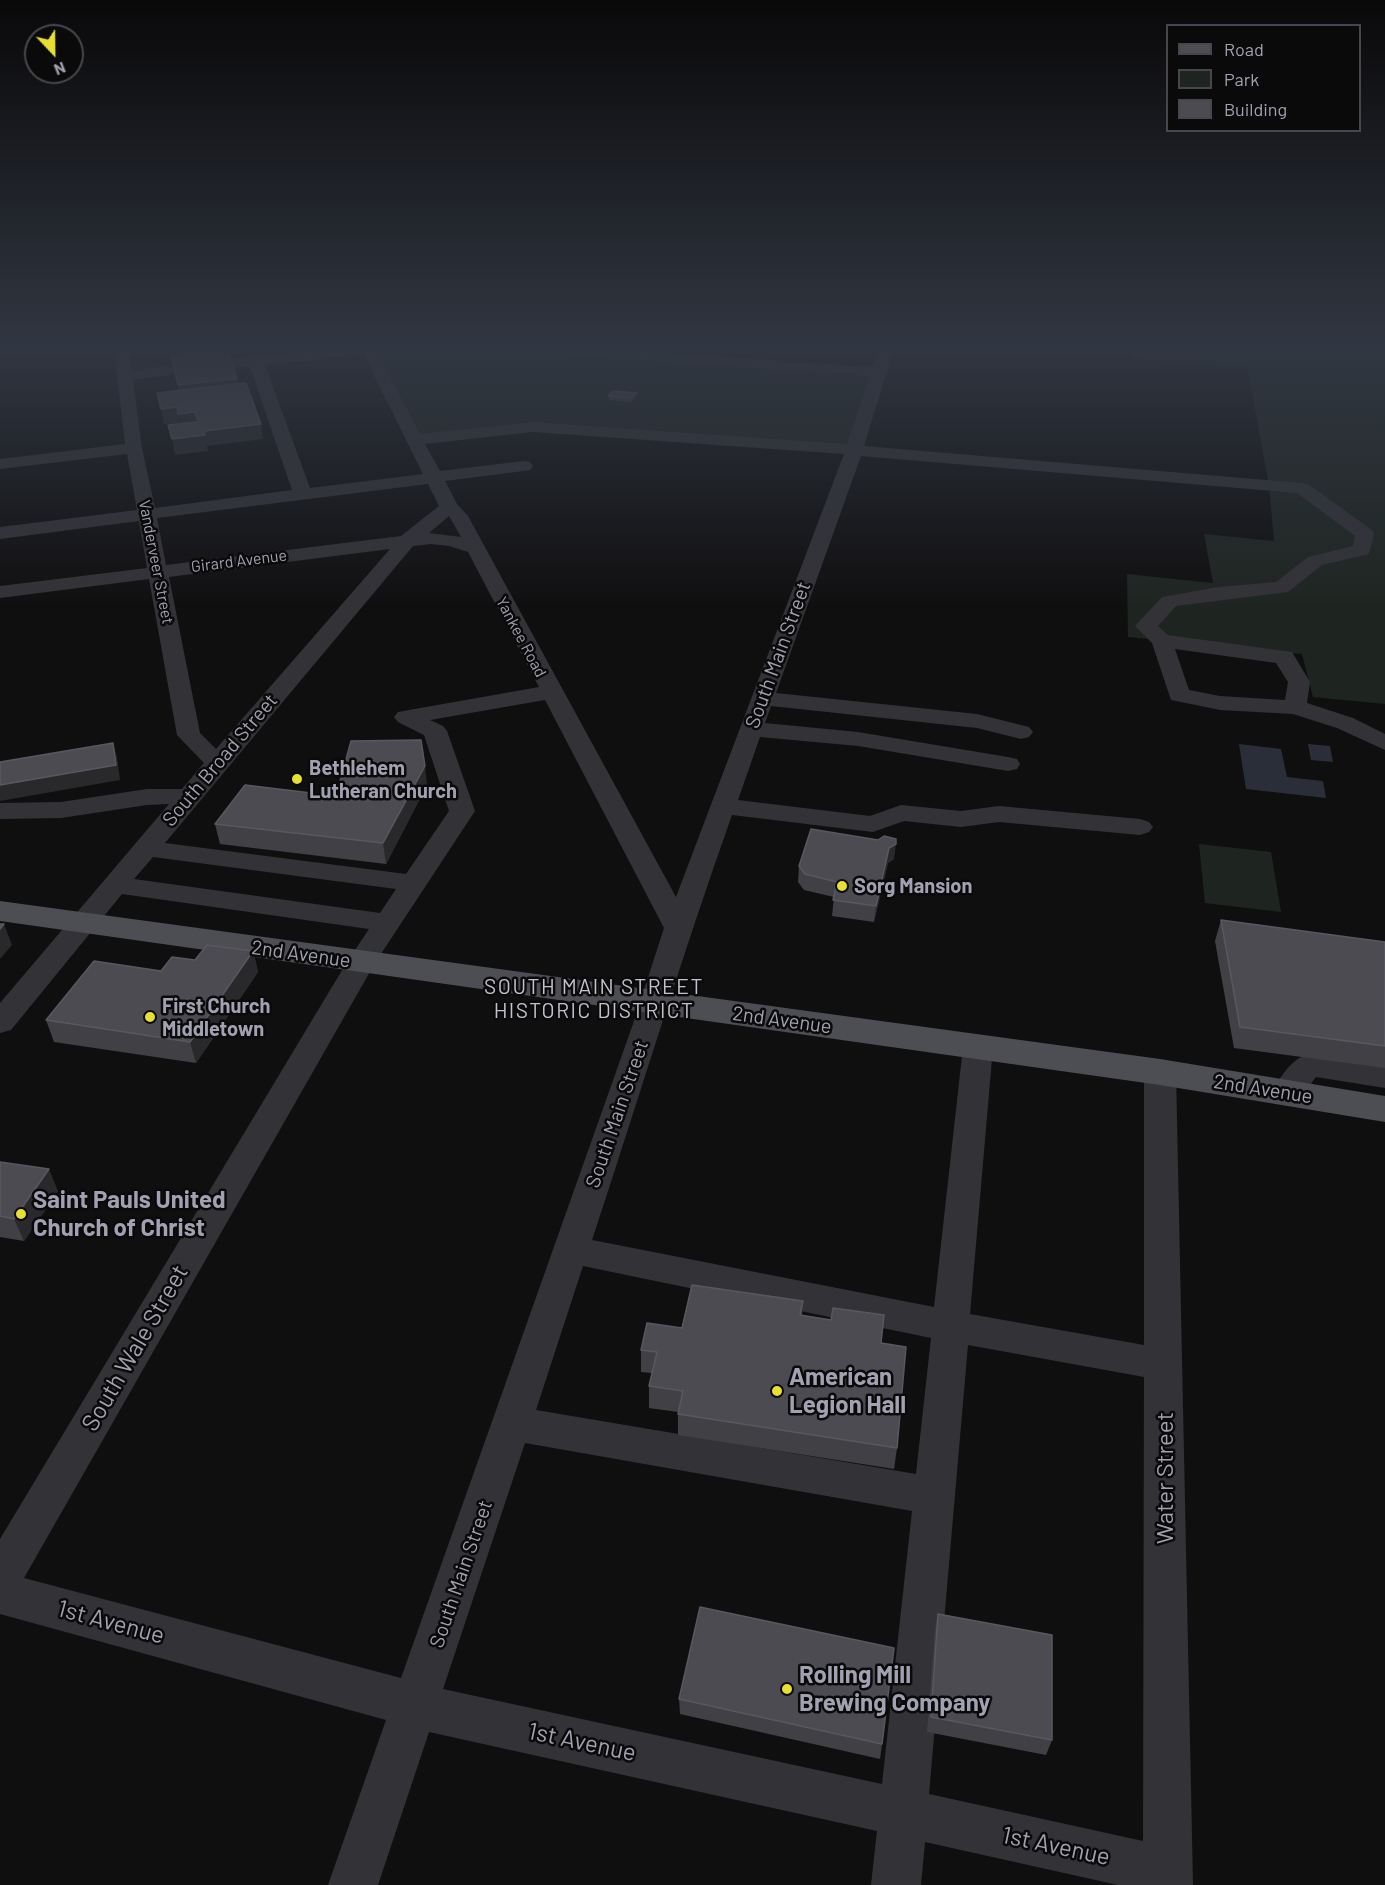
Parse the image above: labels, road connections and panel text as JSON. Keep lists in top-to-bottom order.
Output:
{
  "streets": {
    "main road": ["2nd Avenue"],
    "street": [
      "Girard Avenue",
      "Vanderveer Street",
      "Yankee Road",
      "South Main Street",
      "South Broad Street",
      "South Wale Street",
      "Water Street",
      "1st Avenue"
    ]
  },
  "crossings": [
    ["Girard Avenue", "Vanderveer Street"],
    ["Girard Avenue", "Yankee Road"],
    ["Girard Avenue", "South Broad Street"],
    ["Vanderveer Street", "South Broad Street"],
    ["Yankee Road", "South Main Street"],
    ["Yankee Road", "South Broad Street"],
    ["Yankee Road", "South Wale Street"],
    ["South Main Street", "2nd Avenue"],
    ["South Main Street", "1st Avenue"],
    ["South Broad Street", "2nd Avenue"],
    ["2nd Avenue", "South Wale Street"],
    ["2nd Avenue", "Water Street"],
    ["Water Street", "1st Avenue"]
  ],
  "districts": ["SOUTH MAIN STREET HISTORIC DISTRICT"],
  "places": [
    "Bethlehem Lutheran Church",
    "Sorg Mansion",
    "First Church Middletown",
    "Saint Pauls United Church of Christ",
    "American Legion Hall",
    "Rolling Mill Brewing Company"
  ],
  "legend": ["Road", "Park", "Building"],
  "north": "bottom"
}
